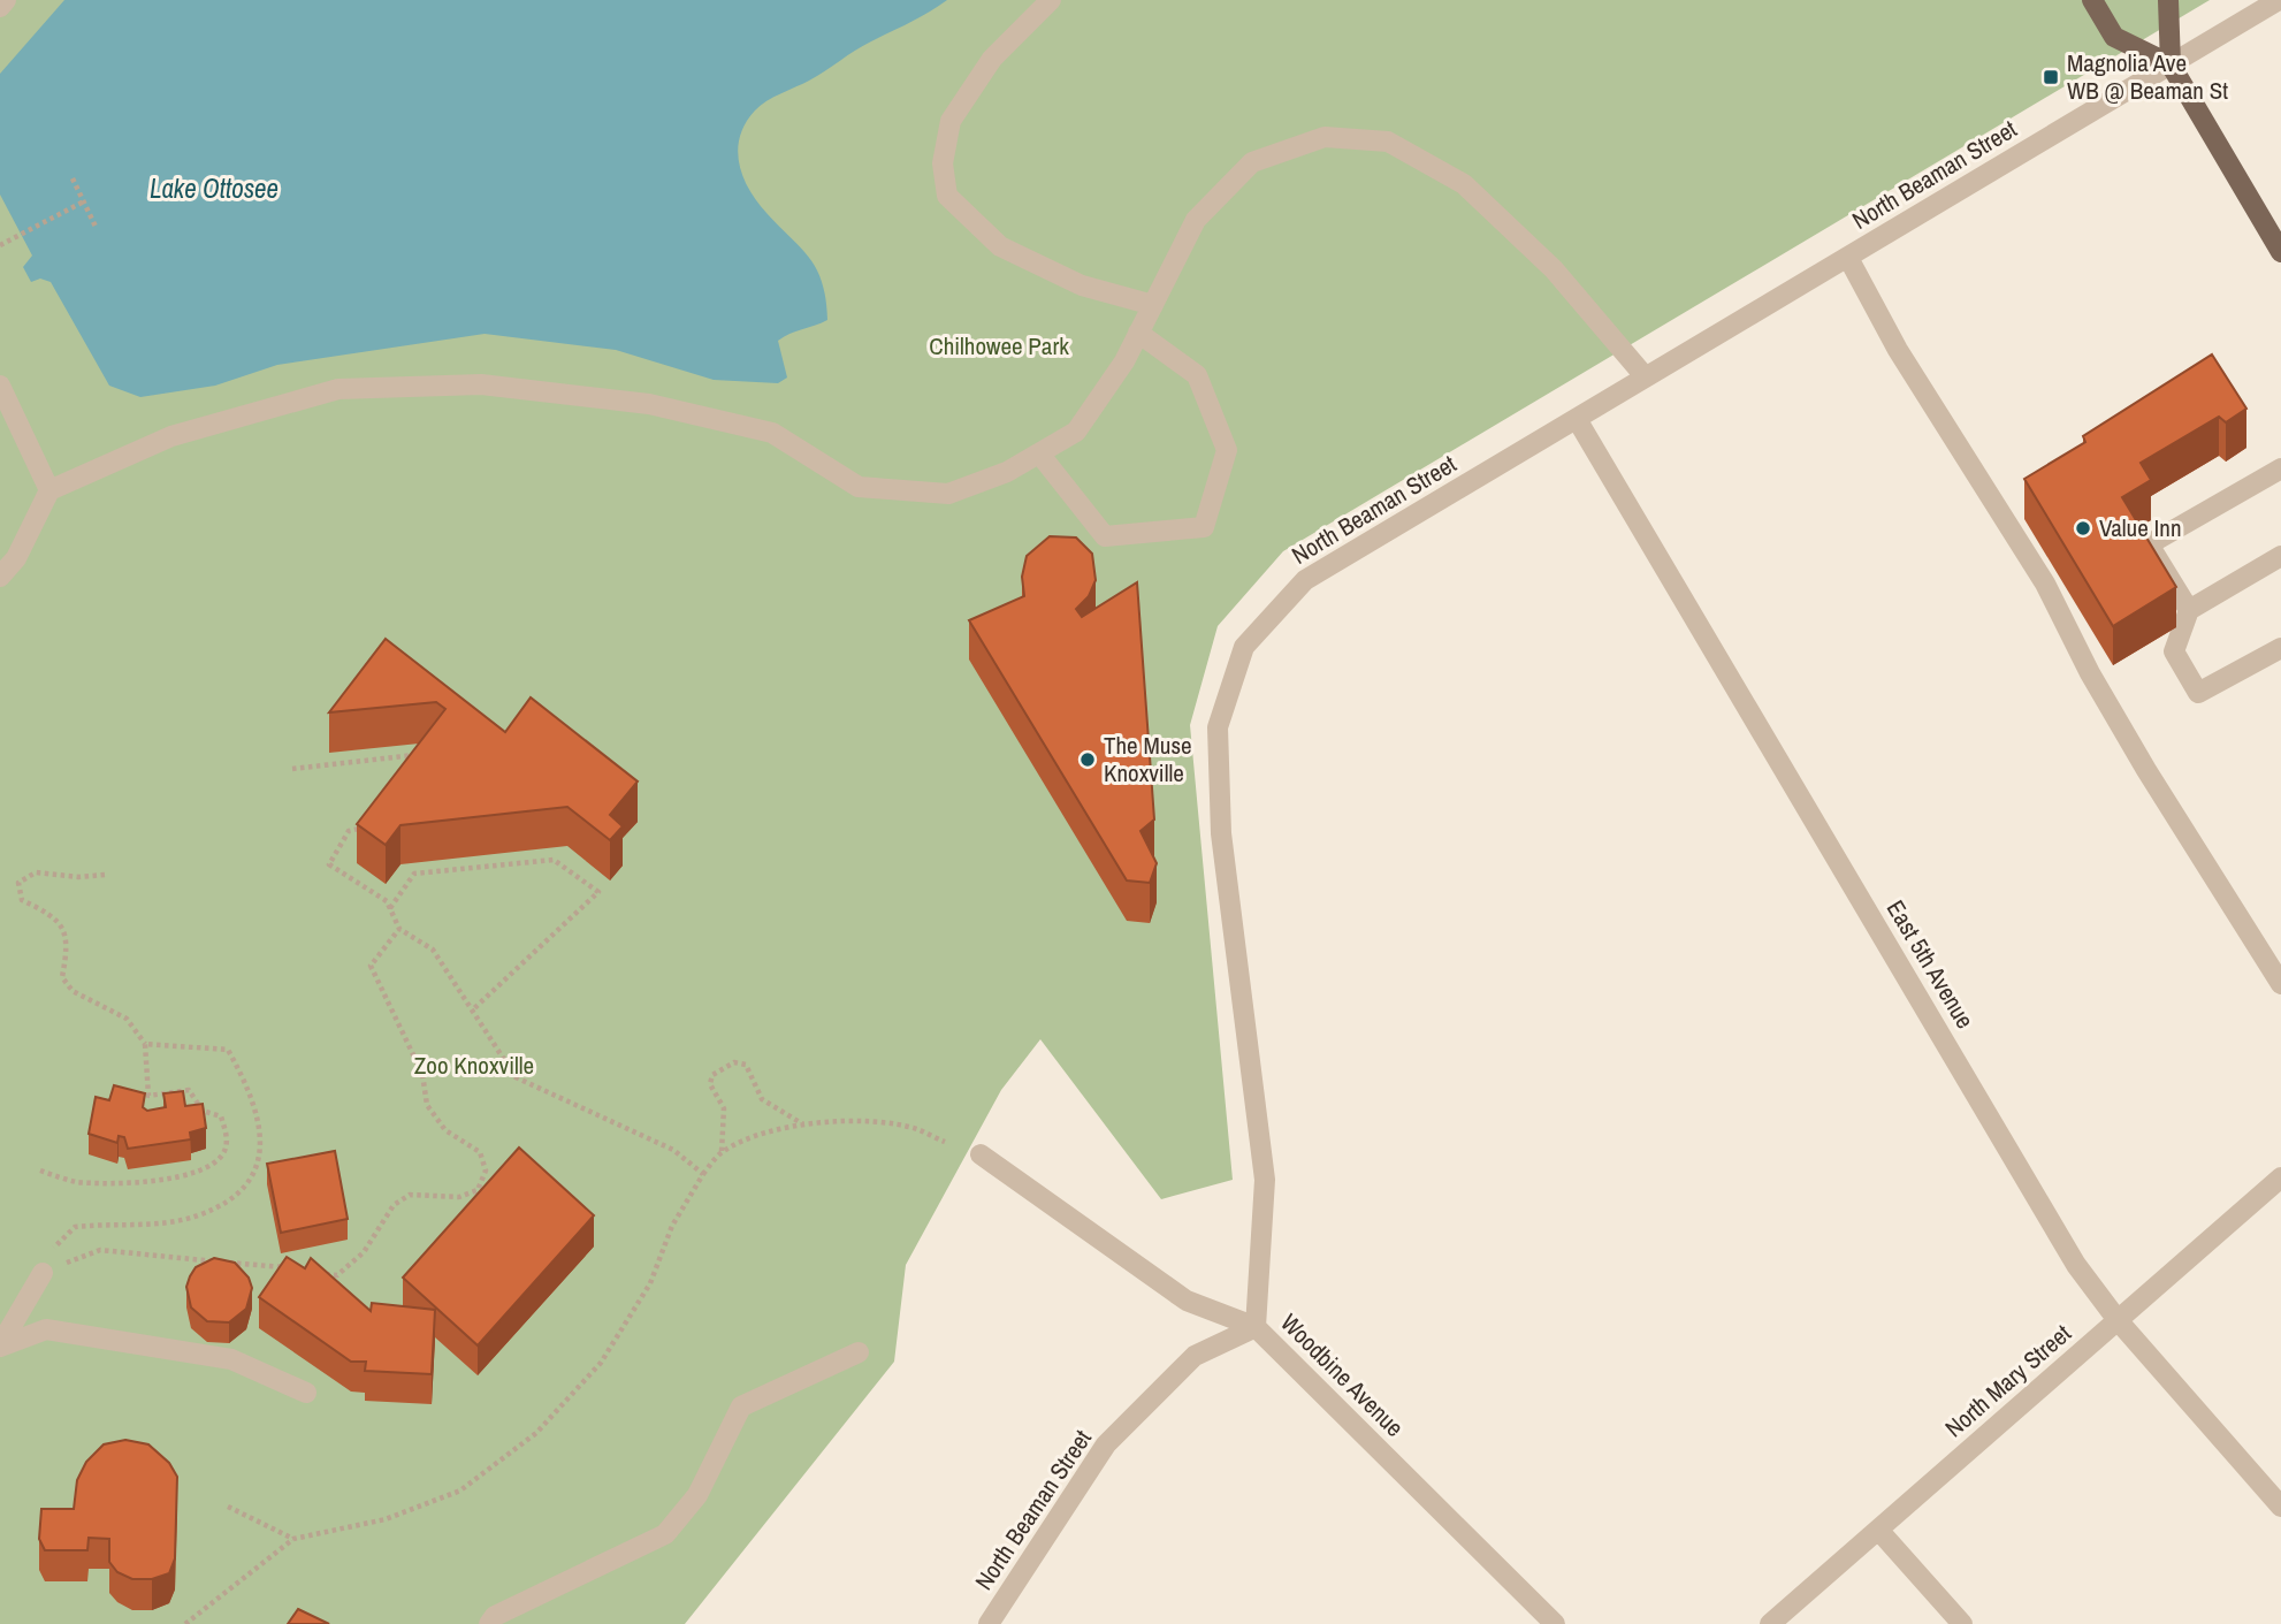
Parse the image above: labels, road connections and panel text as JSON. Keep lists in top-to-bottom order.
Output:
{
  "streets": {
    "street": [
      "North Beaman Street",
      "East 5th Avenue",
      "Woodbine Avenue",
      "North Mary Street"
    ]
  },
  "crossings": [
    ["North Beaman Street", "East 5th Avenue"],
    ["North Beaman Street", "Woodbine Avenue"],
    ["East 5th Avenue", "North Mary Street"]
  ],
  "water": ["Lake Ottosee"],
  "parks": ["Chilhowee Park", "Zoo Knoxville"],
  "places": {
    "transit": ["Magnolia Ave WB @ Beaman St"],
    "other": ["Value Inn", "The Muse Knoxville"]
  }
}
